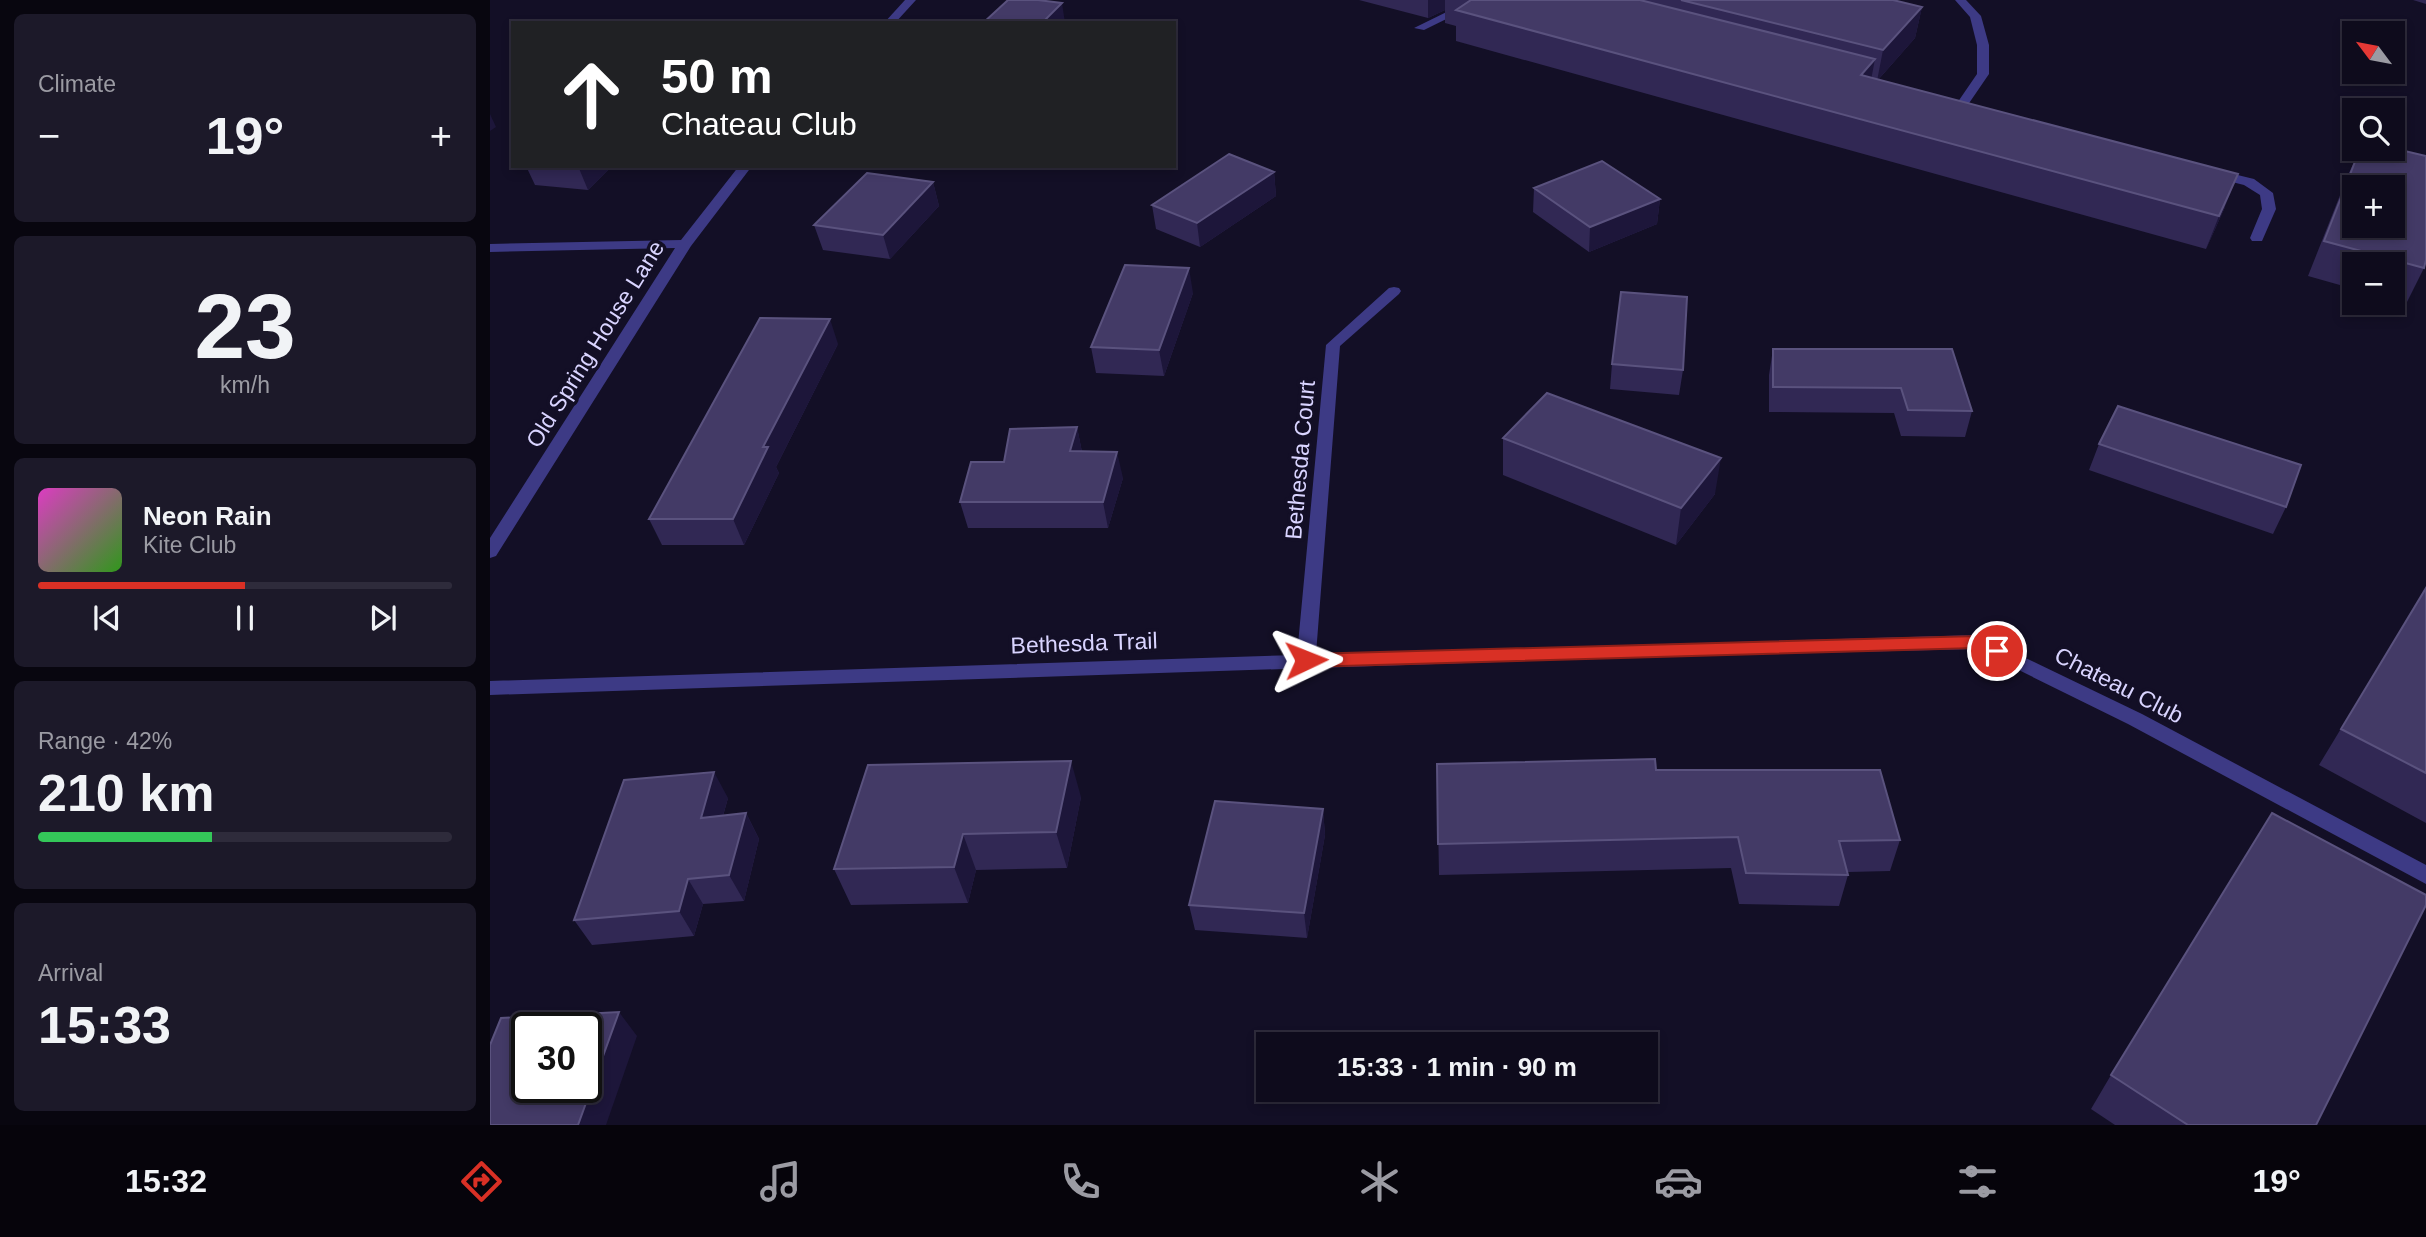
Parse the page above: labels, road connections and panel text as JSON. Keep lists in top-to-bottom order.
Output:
{
  "streets": {
    "street": [
      "Old Spring House Lane",
      "Bethesda Court",
      "Bethesda Trail",
      "Chateau Club"
    ]
  },
  "crossings": [
    ["Bethesda Court", "Bethesda Trail"],
    ["Bethesda Trail", "Chateau Club"]
  ],
  "north": "top left",
  "page": {
    "tile": [
      "Climate",
      ["23", "km/h"],
      ["Range · 42%", "210 km"],
      ["Arrival", "15:33"]
    ],
    "map_buttons": ["+", "−"],
    "turn": ["50 m", "Chateau Club"],
    "heat": ["−", "19°", "+"],
    "song": ["Neon Rain", "Kite Club"],
    "limit": "30",
    "trip": "15:33 · 1 min · 90 m",
    "tabs": ["15:32", "19°"]
  }
}
